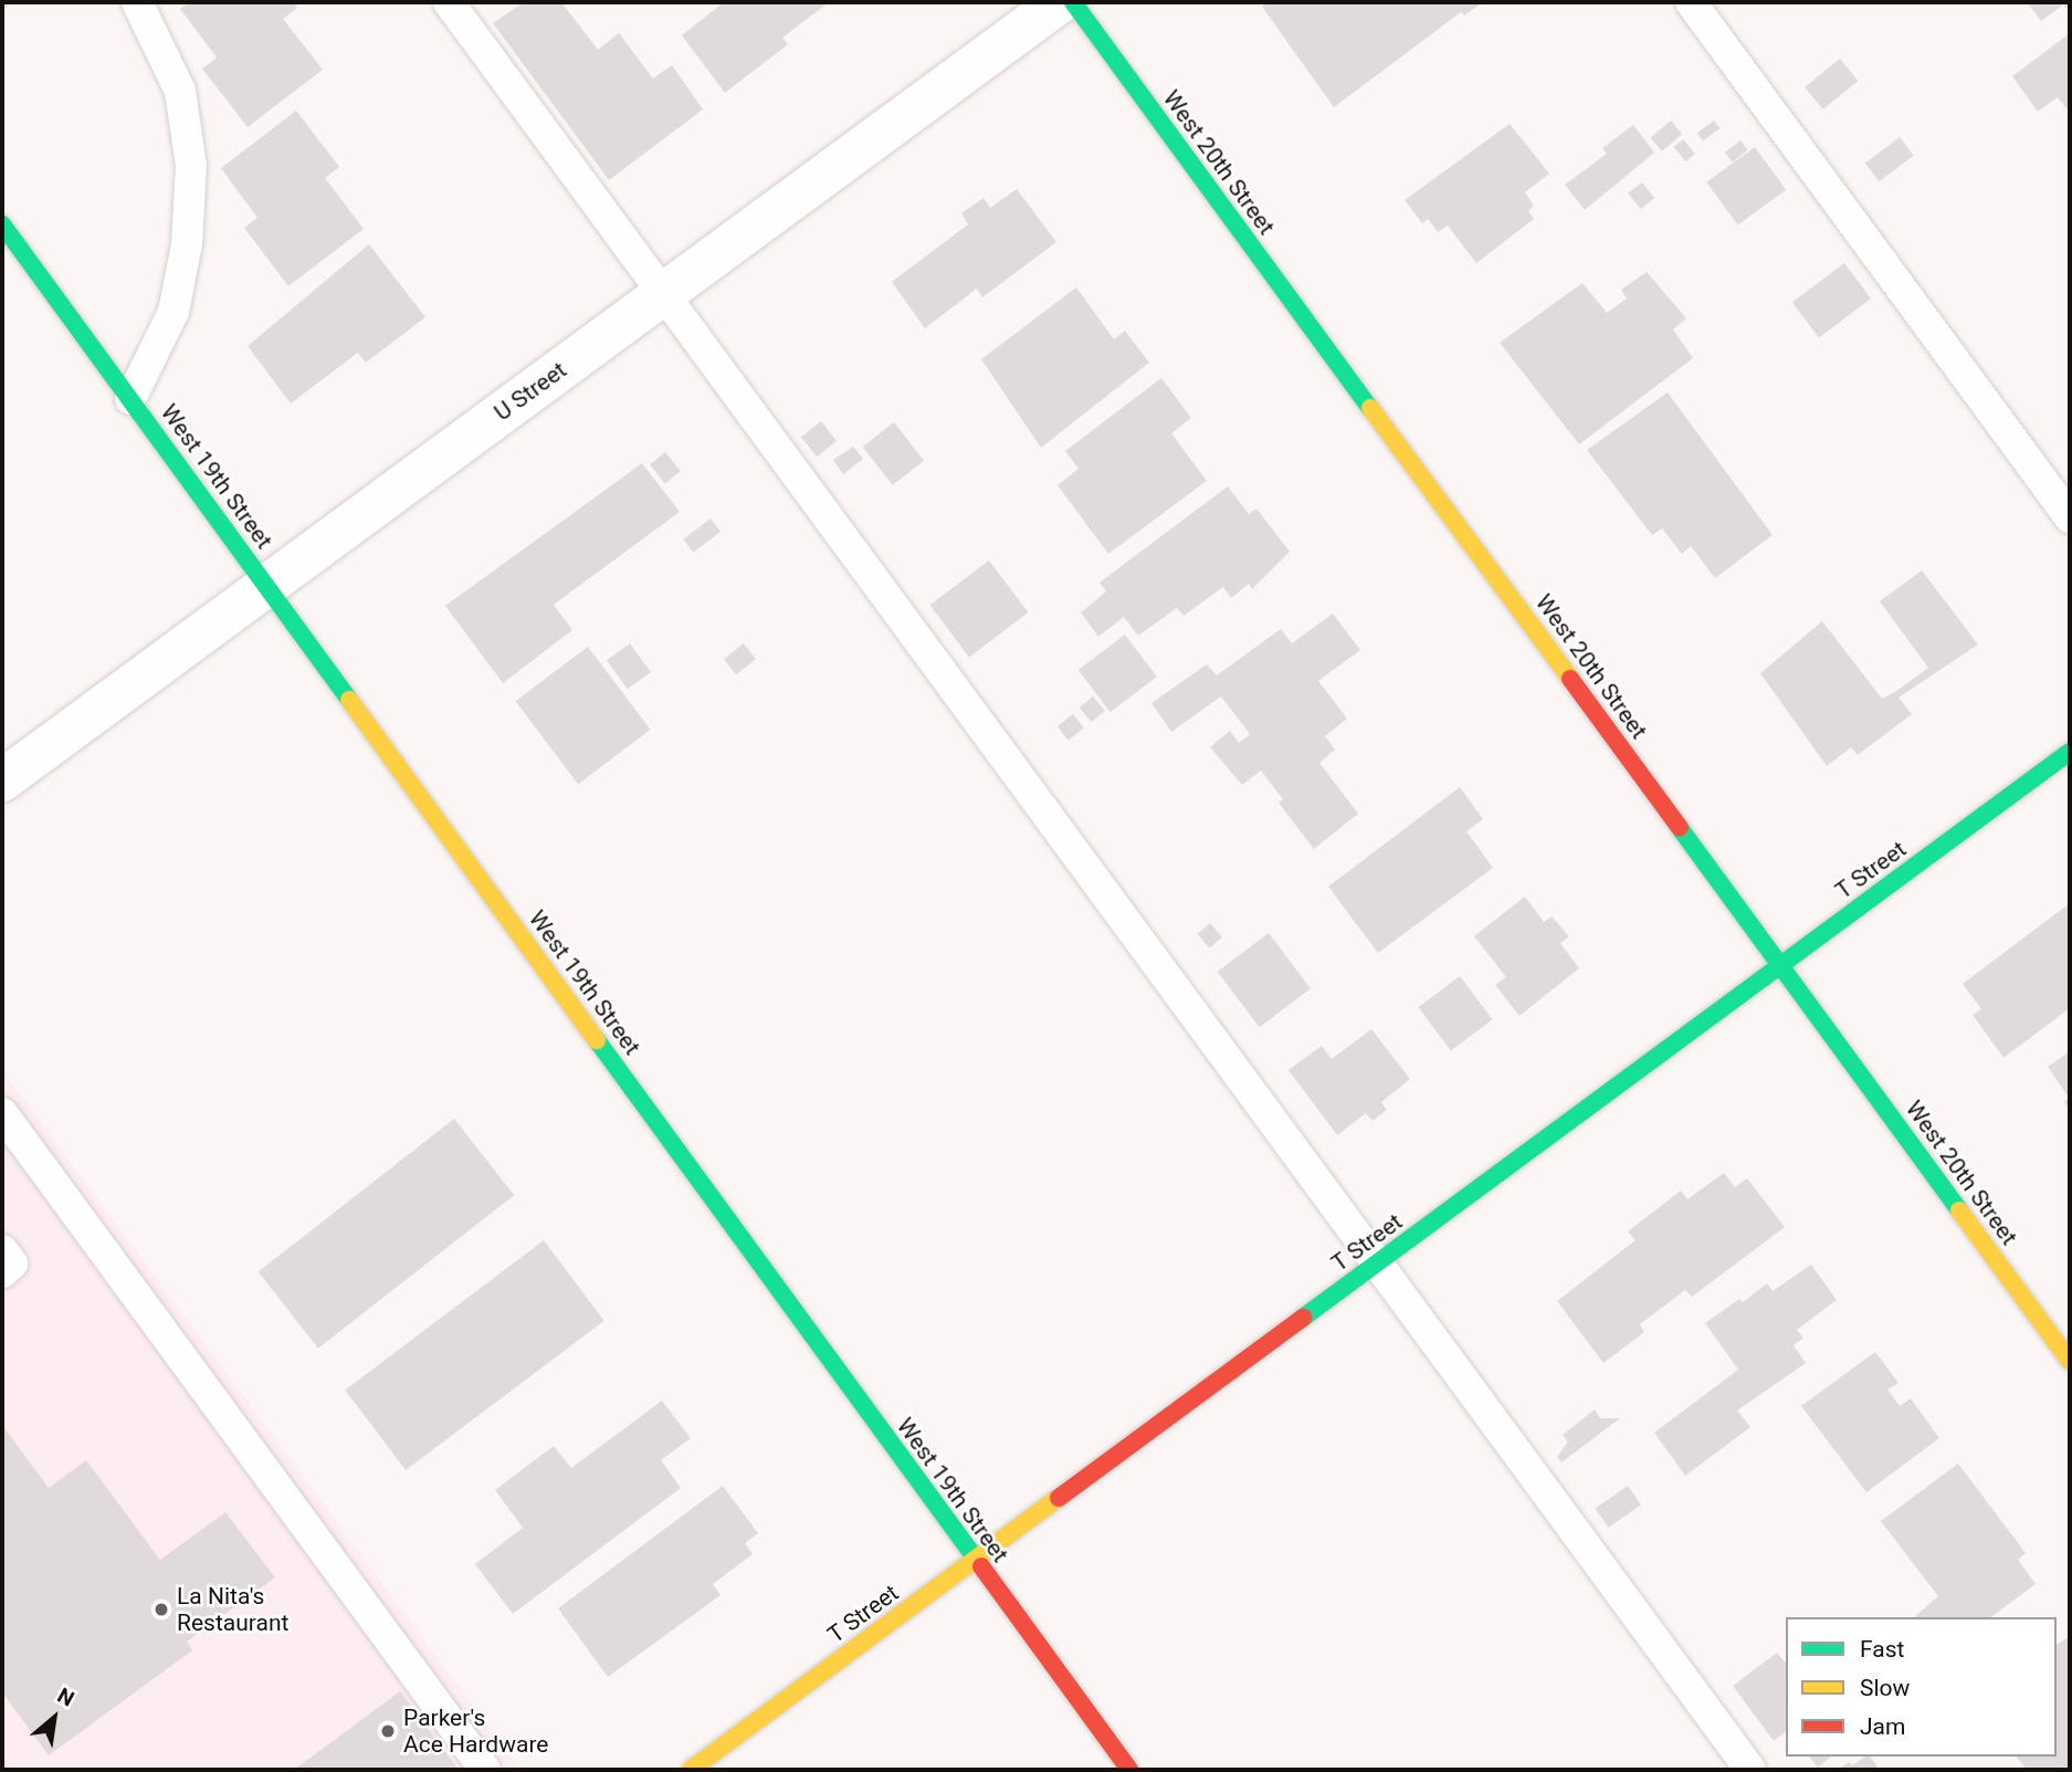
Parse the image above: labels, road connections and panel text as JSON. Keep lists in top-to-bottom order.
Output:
{
  "streets": {
    "street": [
      "West 20th Street",
      "U Street",
      "West 19th Street",
      "T Street"
    ]
  },
  "crossings": [
    ["West 20th Street", "T Street"],
    ["U Street", "West 19th Street"],
    ["West 19th Street", "T Street"]
  ],
  "places": ["La Nita's Restaurant", "Parker's Ace Hardware"],
  "legend": ["Fast", "Slow", "Jam"],
  "north": "top right"
}
